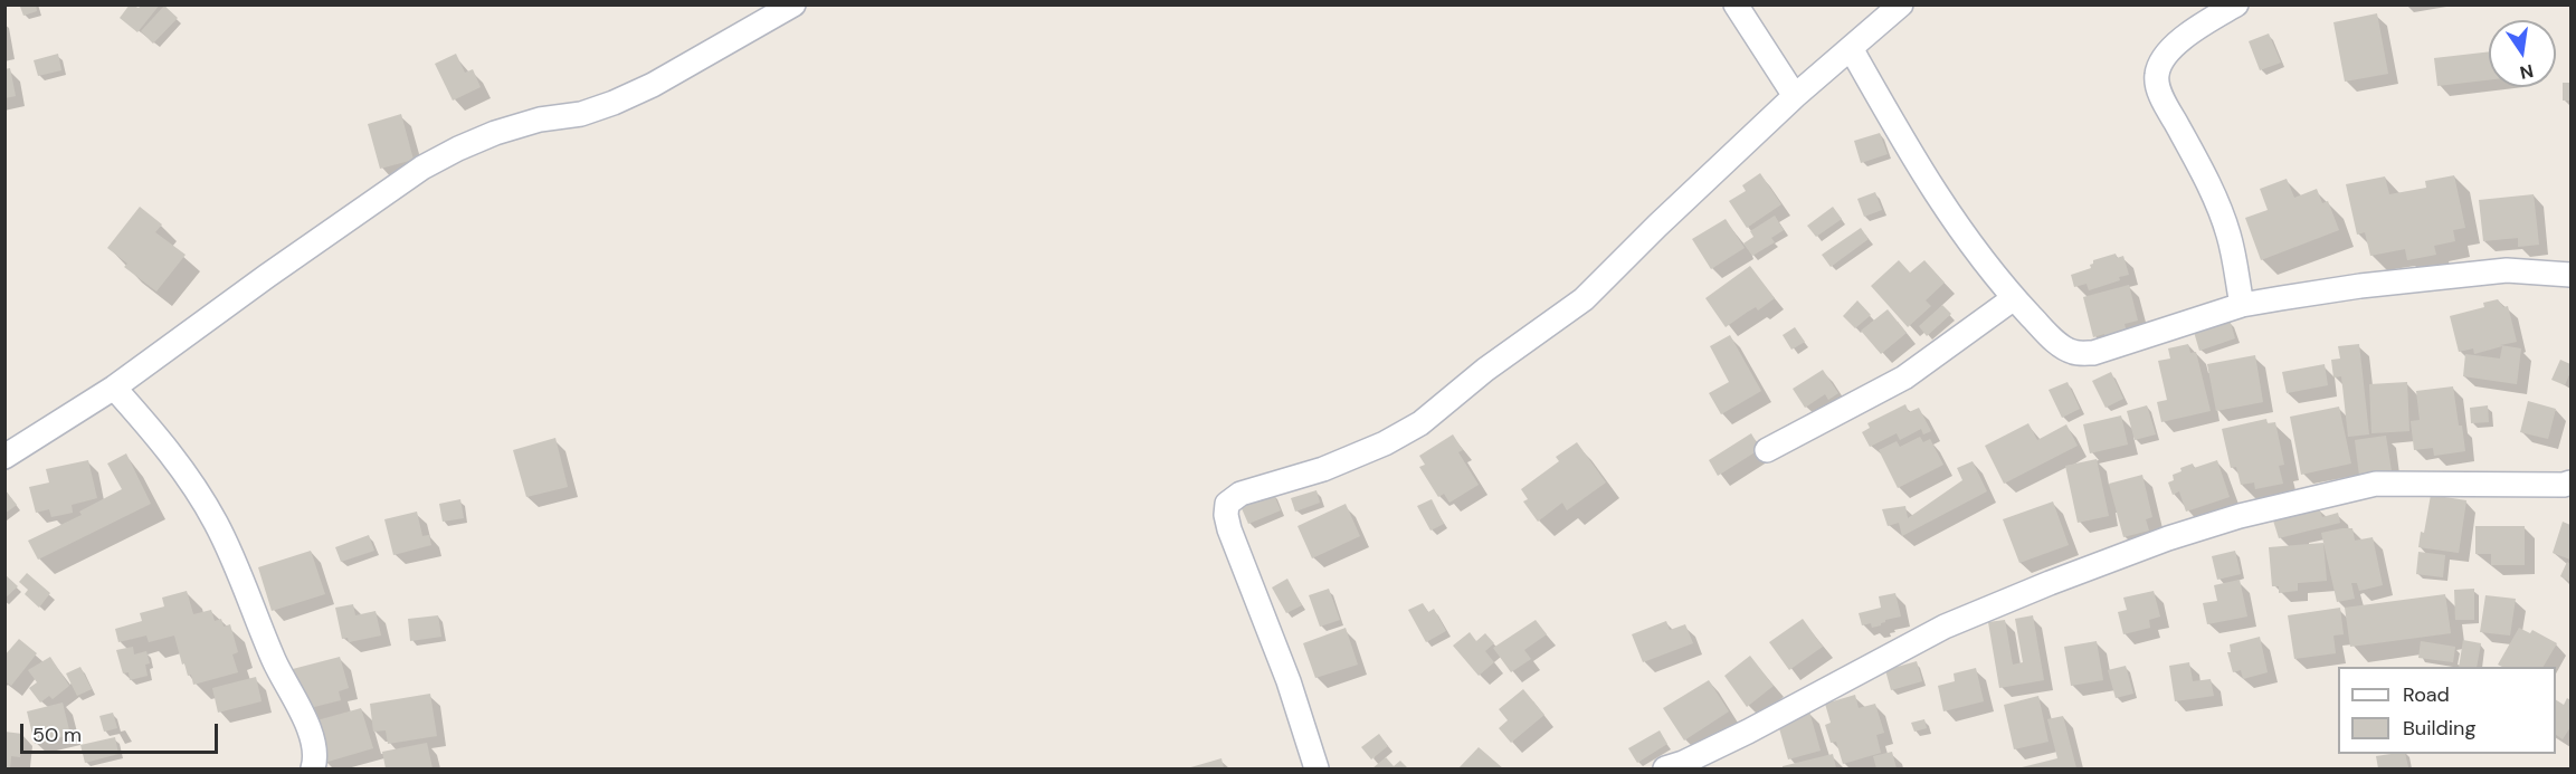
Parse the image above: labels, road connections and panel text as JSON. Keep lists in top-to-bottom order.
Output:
{
  "legend": ["Road", "Building"],
  "scale_bar": "50 m",
  "north": "bottom"
}
